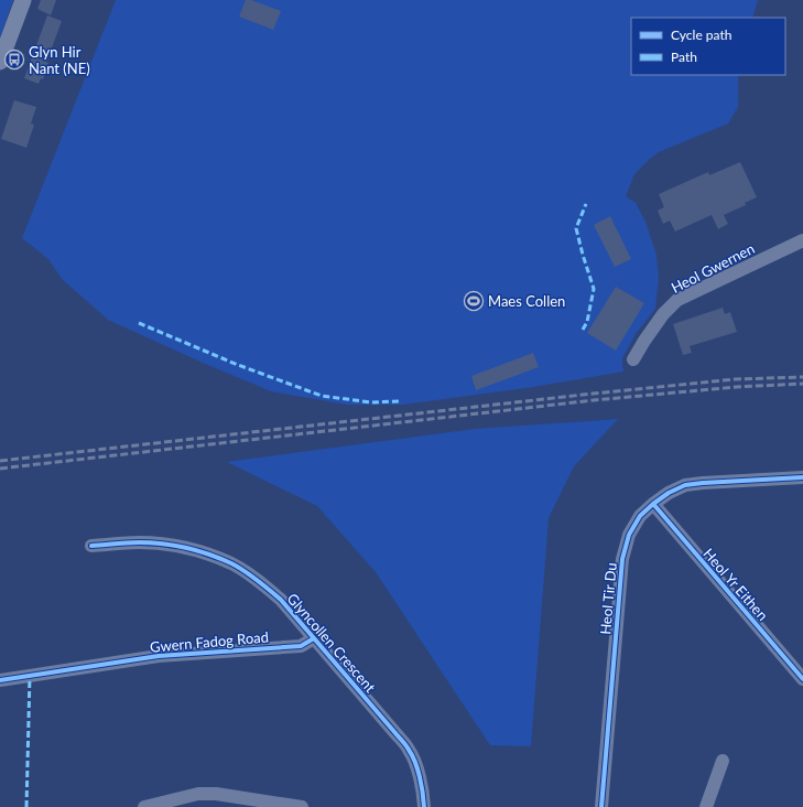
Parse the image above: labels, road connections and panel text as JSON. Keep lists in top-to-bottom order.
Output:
{
  "streets": {
    "street": [
      "Heol Gwernen",
      "Heol Yr Eithen",
      "Heol Tir Du",
      "Gwern Fadog Road",
      "Glyncollen Crescent"
    ]
  },
  "crossings": [
    ["Heol Yr Eithen", "Heol Tir Du"],
    ["Gwern Fadog Road", "Glyncollen Crescent"]
  ],
  "places": {
    "bus stop": ["Glyn Hir Nant (NE)"],
    "sports": ["Maes Collen"]
  },
  "legend": ["Cycle path", "Path"]
}
